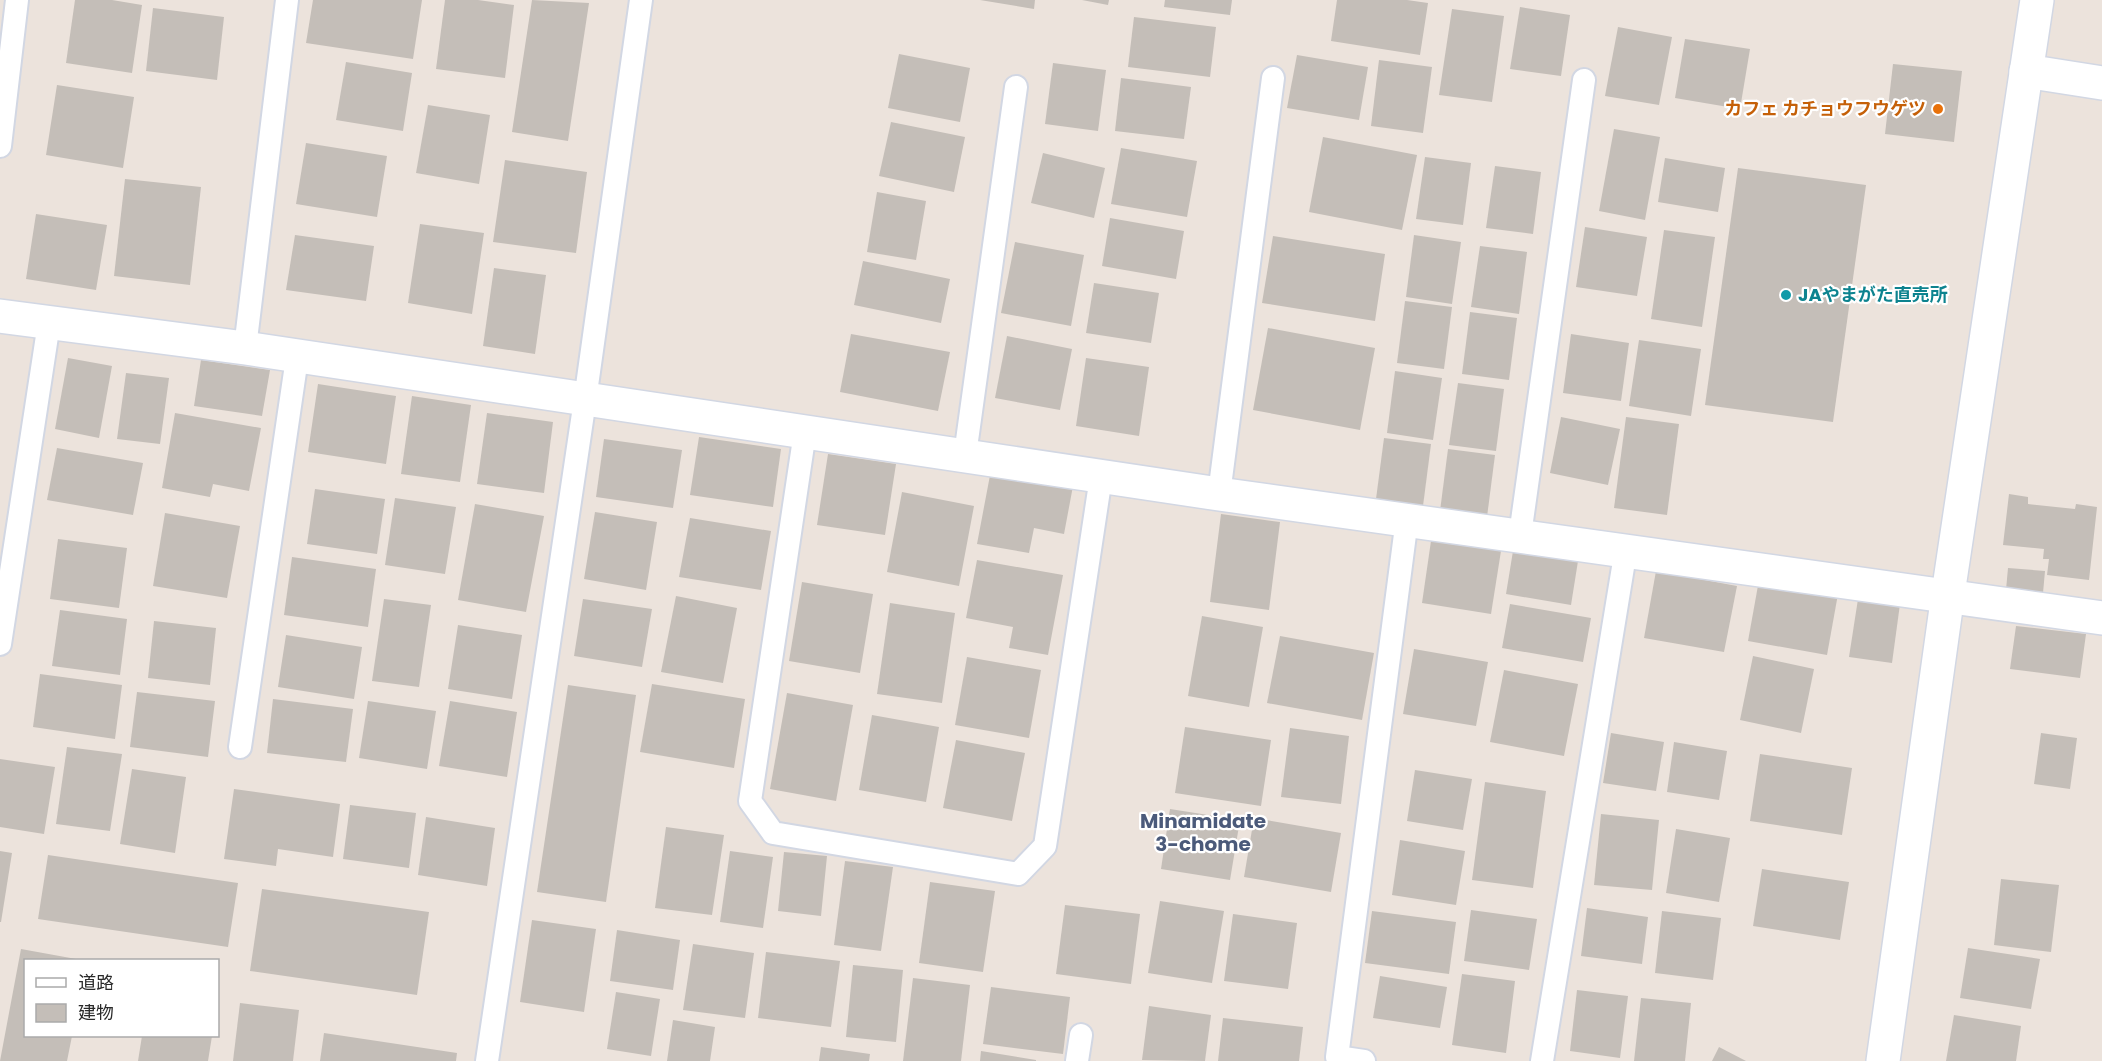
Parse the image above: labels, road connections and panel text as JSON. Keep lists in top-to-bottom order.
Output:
{
  "districts": ["Minamidate 3-chome"],
  "places": ["カフェ カチョウフウゲツ", "JAやまがた直売所"],
  "legend": ["道路", "建物"]
}
